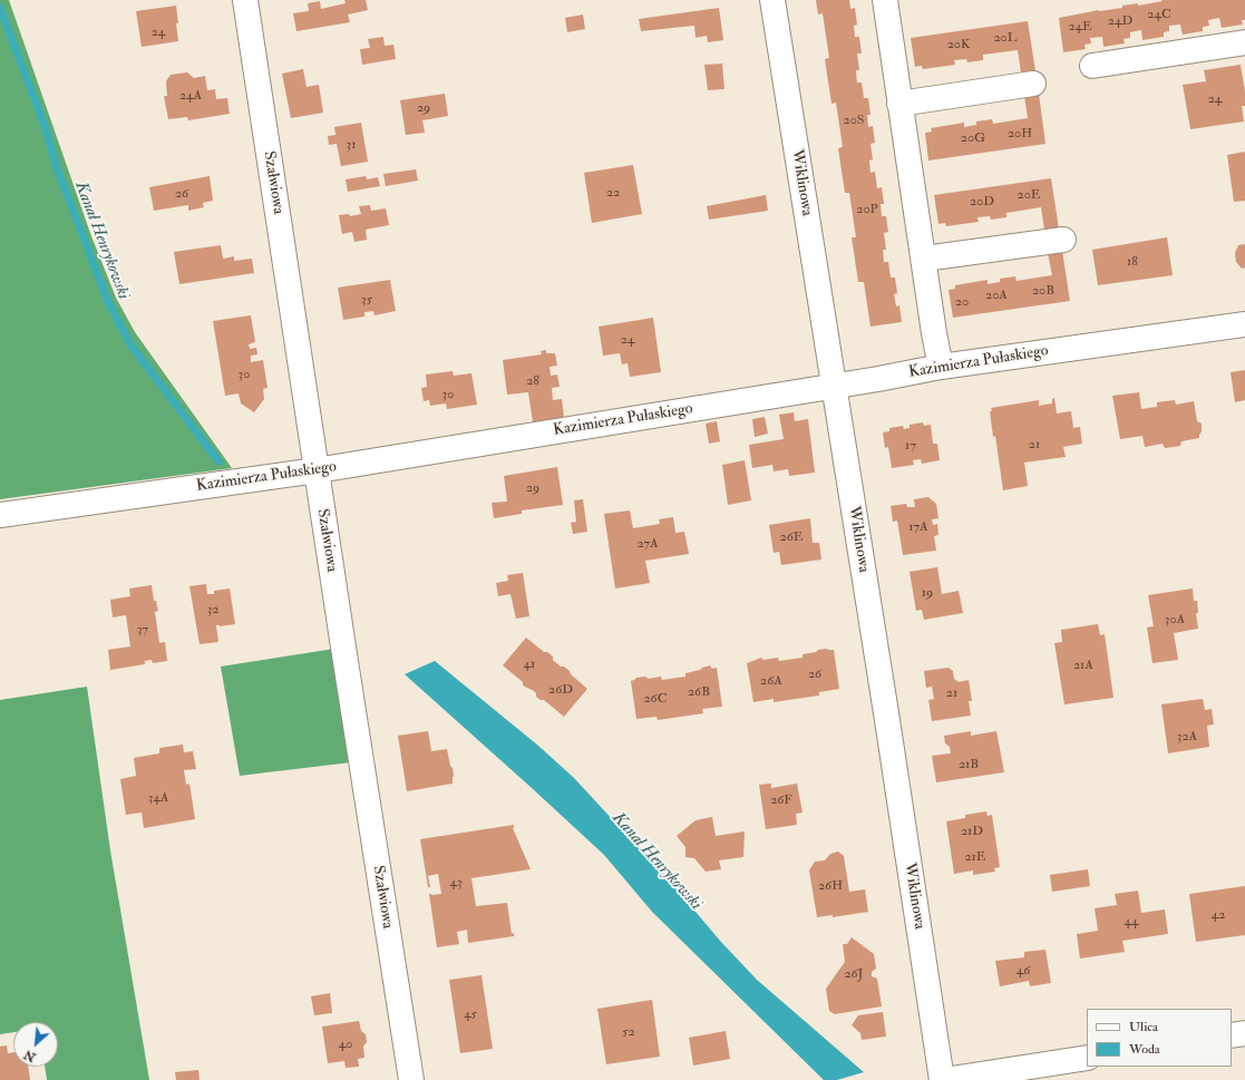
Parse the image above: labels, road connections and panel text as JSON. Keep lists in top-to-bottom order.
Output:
{
  "streets": {
    "street": ["Szałwiowa", "Wiklinowa", "Kazimierza Pułaskiego"]
  },
  "crossings": [
    ["Szałwiowa", "Kazimierza Pułaskiego"],
    ["Wiklinowa", "Kazimierza Pułaskiego"]
  ],
  "water": ["Kanał Henrykowski"],
  "house_numbers": [
    "24C",
    "24D",
    "24E",
    "24",
    "20L",
    "20K",
    "24A",
    "24",
    "29",
    "20S",
    "20H",
    "20G",
    "31",
    "22",
    "26",
    "20E",
    "20D",
    "20P",
    "18",
    "20B",
    "20A",
    "35",
    "20",
    "24",
    "30",
    "28",
    "30",
    "21",
    "17",
    "29",
    "17A",
    "26E",
    "27A",
    "19",
    "32",
    "30A",
    "37",
    "41",
    "21A",
    "26",
    "26A",
    "26D",
    "26B",
    "21",
    "26C",
    "32A",
    "21B",
    "34A",
    "26F",
    "21D",
    "21E",
    "43",
    "26H",
    "42",
    "44",
    "46",
    "26J",
    "45",
    "52",
    "40"
  ],
  "legend": ["Ulica", "Woda"],
  "north": "bottom left"
}
